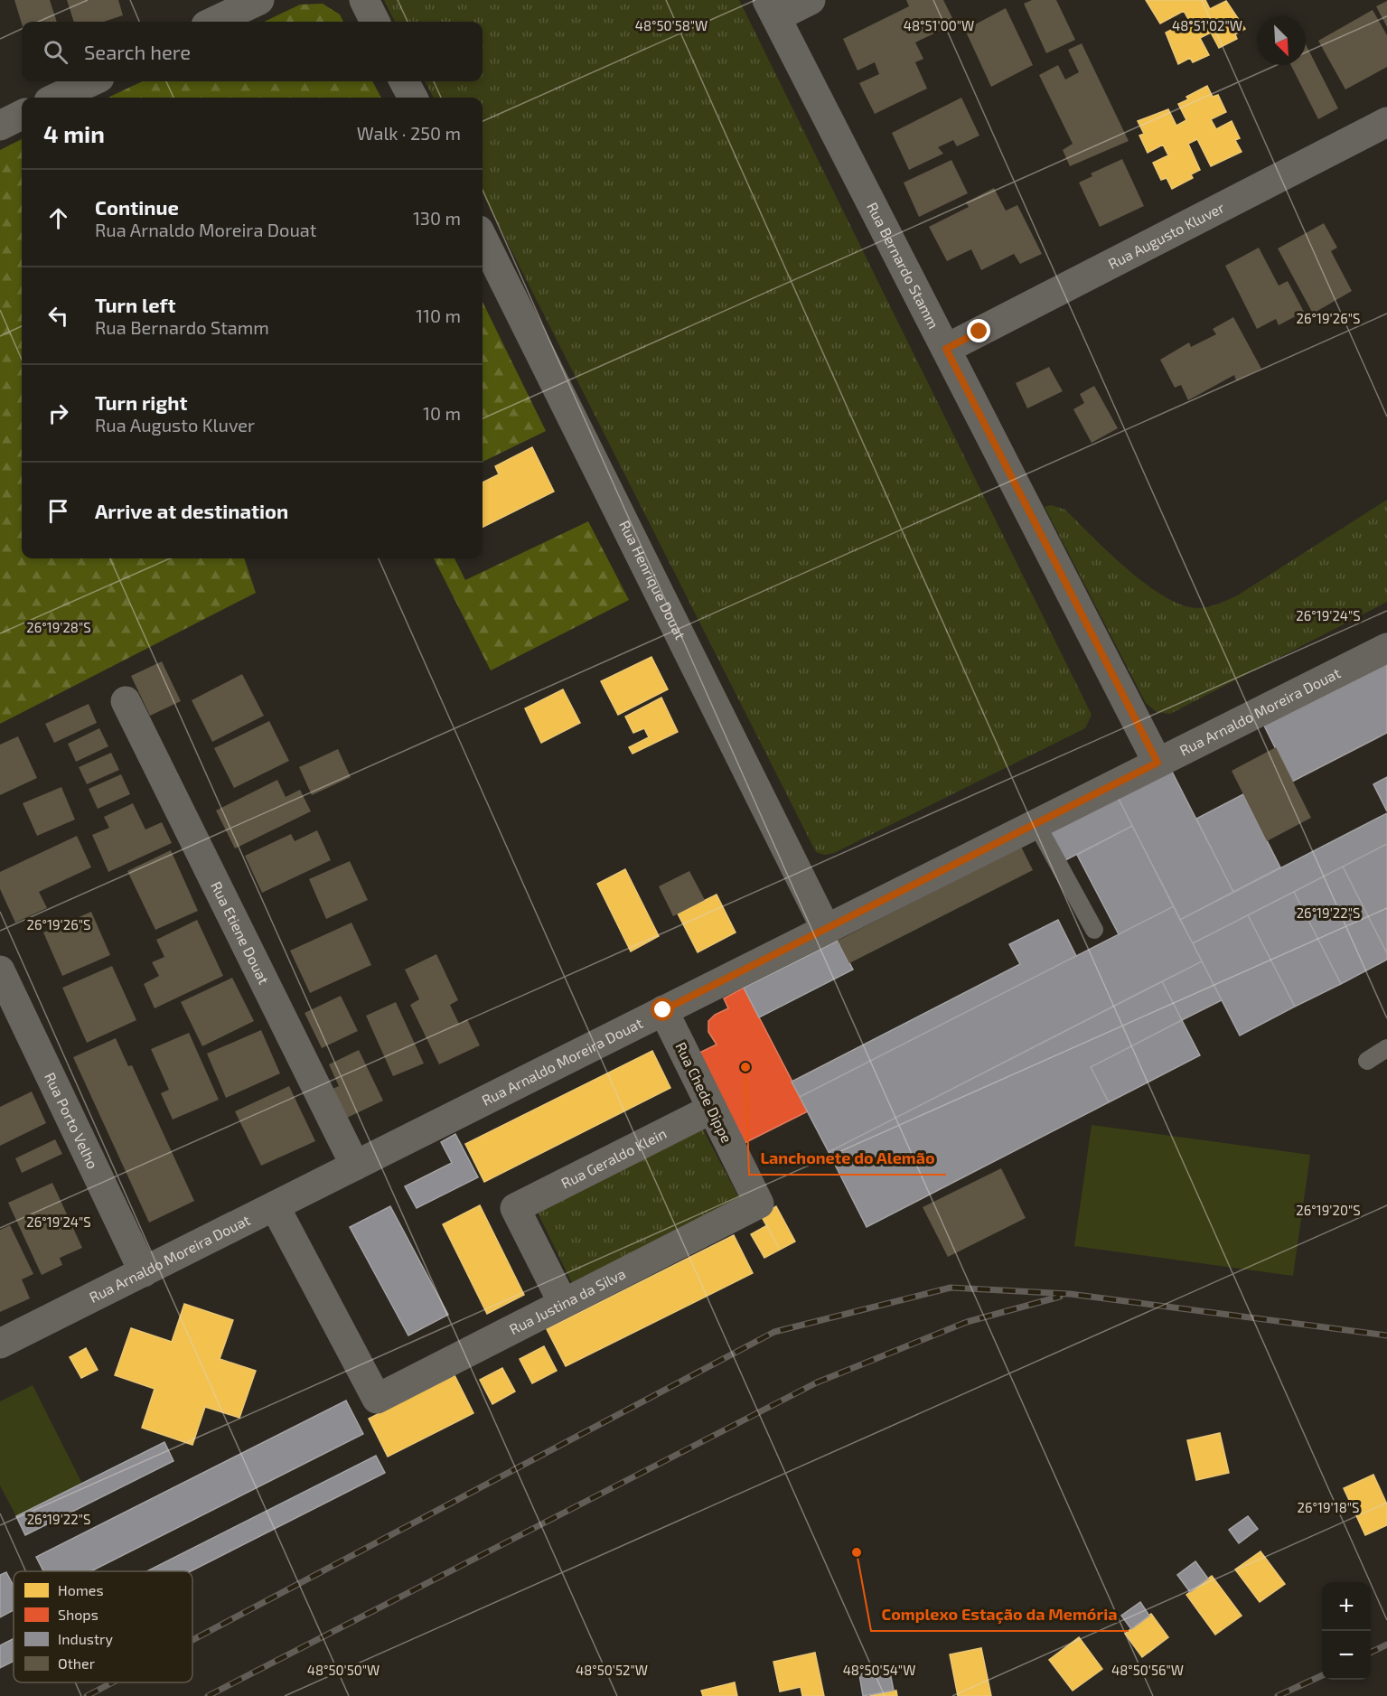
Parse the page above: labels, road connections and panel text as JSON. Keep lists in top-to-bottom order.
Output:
{
  "streets": {
    "street": [
      "Rua Augusto Kluver",
      "Rua Bernardo Stamm",
      "Rua Henrique Douat",
      "Rua Arnaldo Moreira Douat",
      "Rua Etiene Douat",
      "Rua Chede Dippe",
      "Rua Porto Velho",
      "Rua Geraldo Klein",
      "Rua Justina da Silva"
    ]
  },
  "crossings": [
    ["Rua Augusto Kluver", "Rua Bernardo Stamm"],
    ["Rua Bernardo Stamm", "Rua Arnaldo Moreira Douat"],
    ["Rua Henrique Douat", "Rua Arnaldo Moreira Douat"],
    ["Rua Arnaldo Moreira Douat", "Rua Etiene Douat"],
    ["Rua Arnaldo Moreira Douat", "Rua Chede Dippe"],
    ["Rua Arnaldo Moreira Douat", "Rua Porto Velho"],
    ["Rua Arnaldo Moreira Douat", "Rua Justina da Silva"],
    ["Rua Chede Dippe", "Rua Geraldo Klein"],
    ["Rua Chede Dippe", "Rua Justina da Silva"],
    ["Rua Geraldo Klein", "Rua Justina da Silva"]
  ],
  "places": ["Lanchonete do Alemão", "Complexo Estação da Memória"],
  "legend": [
    "Homes",
    "Shops",
    "Industry",
    "Other"
  ],
  "north": "bottom right",
  "page": {
    "search": "Search here",
    "heading": ["4 min", "Walk · 250 m"],
    "list": [
      ["Continue", "Rua Arnaldo Moreira Douat", "130 m"],
      ["Turn left", "Rua Bernardo Stamm", "110 m"],
      ["Turn right", "Rua Augusto Kluver", "10 m"],
      "Arrive at destination"
    ],
    "map_buttons": ["+", "−"]
  },
  "coordinates": [
    "48°50'58\"W",
    "48°51'00\"W",
    "48°51'02\"W",
    "26°19'26\"S",
    "26°19'24\"S",
    "26°19'28\"S",
    "26°19'22\"S",
    "26°19'20\"S",
    "26°19'18\"S",
    "48°50'50\"W",
    "48°50'52\"W",
    "48°50'54\"W",
    "48°50'56\"W"
  ]
}
